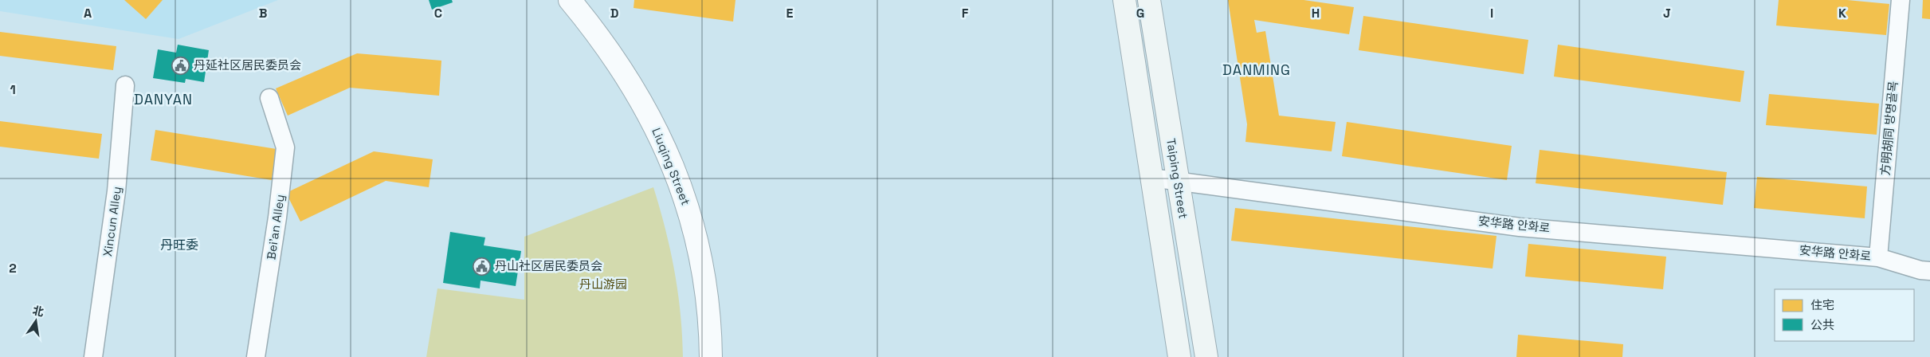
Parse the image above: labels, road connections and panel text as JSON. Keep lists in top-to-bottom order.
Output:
{
  "streets": {
    "main road": ["Taiping Street"],
    "street": [
      "方明胡同 방명골목",
      "Liuqing Street",
      "Xincun Alley",
      "安华路 안화로",
      "Bei'an Alley"
    ]
  },
  "crossings": [
    ["方明胡同 방명골목", "安华路 안화로"],
    ["Taiping Street", "安华路 안화로"]
  ],
  "districts": ["DANMING", "DANYAN", "丹旺委"],
  "parks": ["丹山游园"],
  "places": {
    "public building": ["丹延社区居民委员会", "丹山社区居民委员会"]
  },
  "legend": ["住宅", "公共"],
  "north": "top",
  "grid": {
    "columns": [
      "A",
      "B",
      "C",
      "D",
      "E",
      "F",
      "G",
      "H",
      "I",
      "J",
      "K"
    ],
    "rows": ["1", "2"]
  }
}
